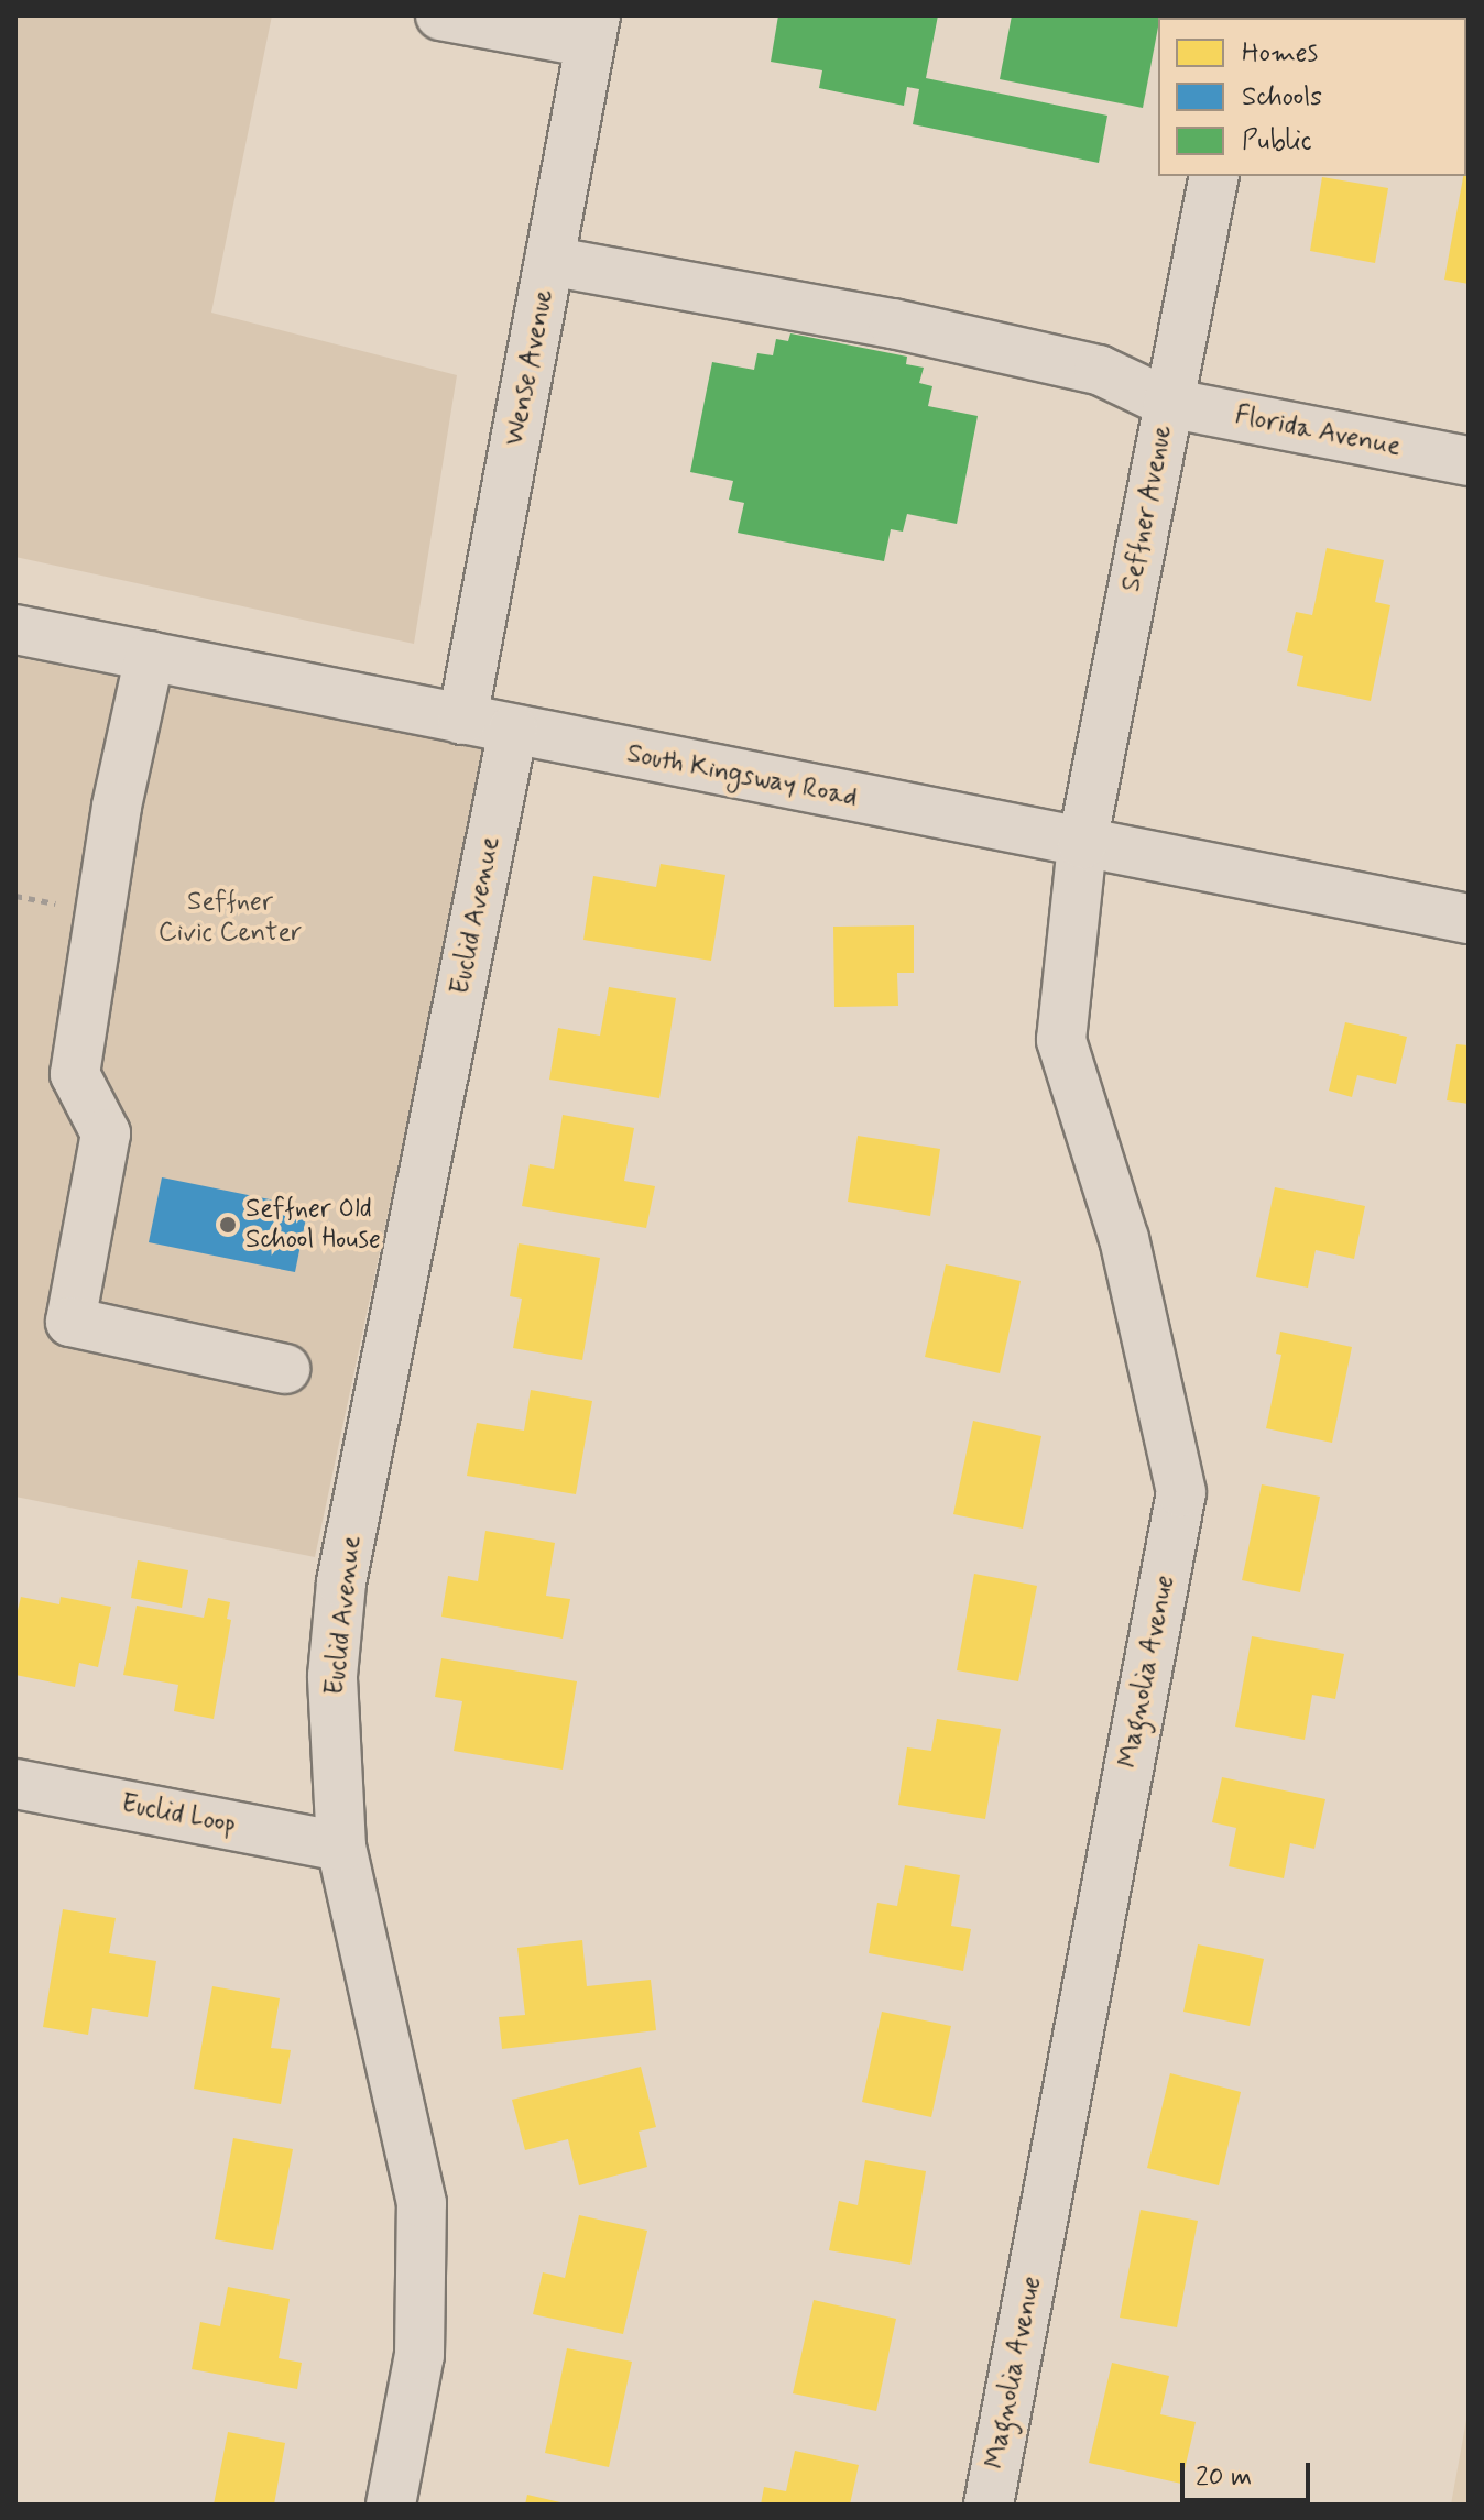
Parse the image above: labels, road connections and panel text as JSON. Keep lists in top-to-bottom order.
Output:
{
  "streets": {
    "street": [
      "Wense Avenue",
      "Florida Avenue",
      "Seffner Avenue",
      "South Kingsway Road",
      "Euclid Avenue",
      "Magnolia Avenue",
      "Euclid Loop"
    ]
  },
  "crossings": [
    ["Wense Avenue", "Florida Avenue"],
    ["Wense Avenue", "South Kingsway Road"],
    ["Florida Avenue", "Seffner Avenue"],
    ["Seffner Avenue", "South Kingsway Road"],
    ["Seffner Avenue", "Magnolia Avenue"],
    ["South Kingsway Road", "Euclid Avenue"],
    ["South Kingsway Road", "Magnolia Avenue"],
    ["Euclid Avenue", "Euclid Loop"]
  ],
  "parks": ["Seffner Civic Center"],
  "places": ["Seffner Old School House"],
  "legend": ["Homes", "Schools", "Public"],
  "scale_bar": "20 m"
}
